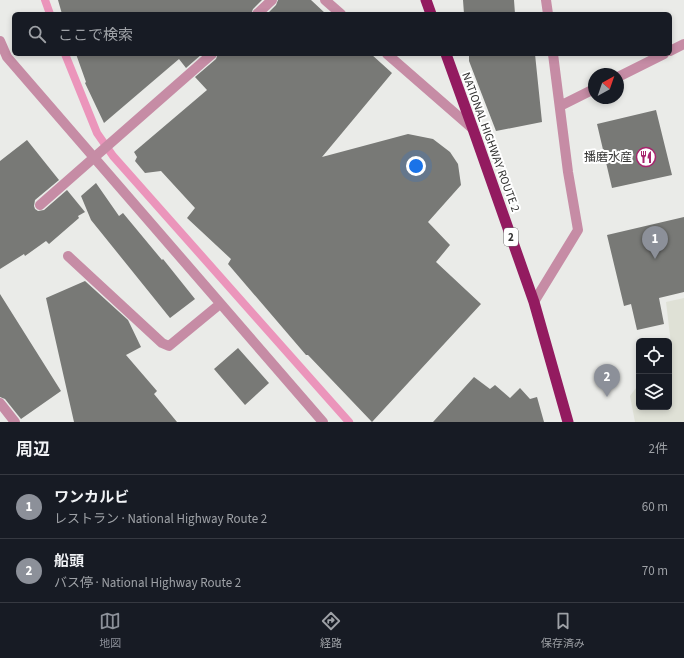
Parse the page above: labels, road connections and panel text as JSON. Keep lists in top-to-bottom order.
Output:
{
  "streets": {
    "highway": ["NATIONAL HIGHWAY ROUTE 2", "2"]
  },
  "places": {
    "restaurant": ["播磨水産"]
  },
  "north": "top right",
  "page": {
    "search": "ここで検索",
    "pins": ["1", "2"],
    "heading": ["周辺", "2件"],
    "list": [
      {
        "mark": "1",
        "name": "ワンカルビ",
        "note": "レストラン · National Highway Route 2",
        "value": "60 m"
      },
      {
        "mark": "2",
        "name": "船頭",
        "note": "バス停 · National Highway Route 2",
        "value": "70 m"
      }
    ],
    "nav": ["地図", "経路", "保存済み"]
  }
}
